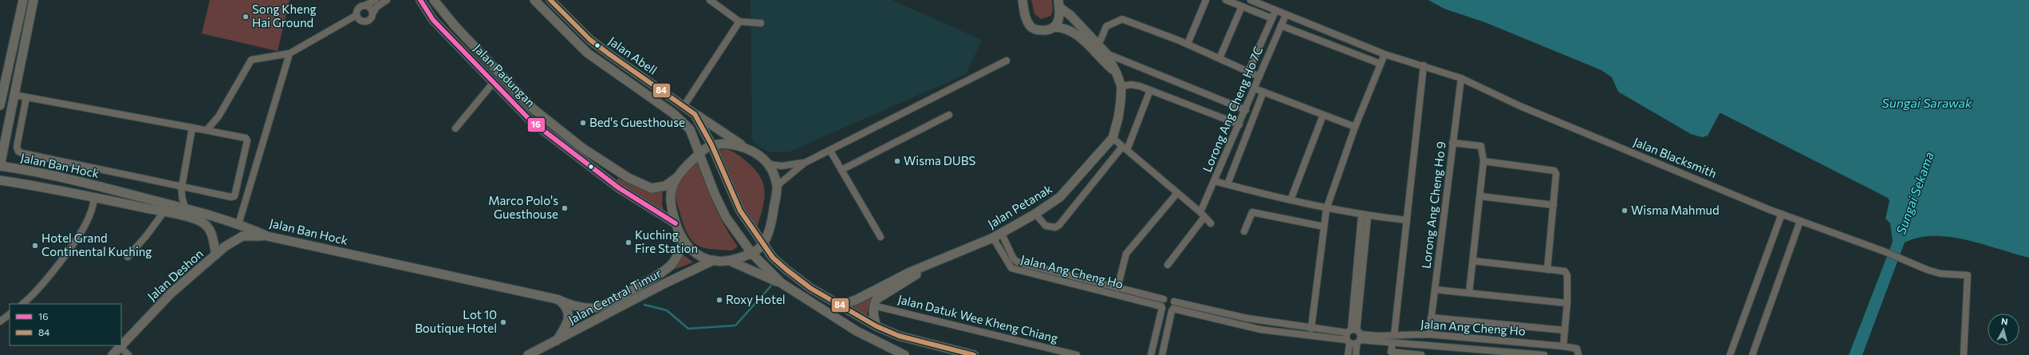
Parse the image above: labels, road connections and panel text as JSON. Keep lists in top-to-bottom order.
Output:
{
  "streets": {
    "main road": [
      "Jalan Abell",
      "Jalan Padungan",
      "Jalan Ban Hock",
      "Jalan Petanak",
      "Jalan Deshon",
      "Jalan Central Timur"
    ],
    "street": [
      "Lorong Ang Cheng Ho 7C",
      "Jalan Blacksmith",
      "Lorong Ang Cheng Ho 9",
      "Jalan Ang Cheng Ho",
      "Jalan Datuk Wee Kheng Chiang"
    ]
  },
  "crossings": [
    ["Lorong Ang Cheng Ho 7C", "Jalan Blacksmith"],
    ["Jalan Blacksmith", "Lorong Ang Cheng Ho 9"],
    ["Jalan Ban Hock", "Jalan Deshon"],
    ["Jalan Ban Hock", "Jalan Central Timur"],
    ["Lorong Ang Cheng Ho 9", "Jalan Ang Cheng Ho"],
    ["Jalan Petanak", "Jalan Ang Cheng Ho"],
    ["Jalan Petanak", "Jalan Datuk Wee Kheng Chiang"]
  ],
  "water": ["Sungai Sarawak", "Sungai Sekama"],
  "places": [
    "Song Kheng Hai Ground",
    "Bed's Guesthouse",
    "Wisma DUBS",
    "Marco Polo's Guesthouse",
    "Wisma Mahmud",
    "Kuching Fire Station",
    "Hotel Grand Continental Kuching",
    "Roxy Hotel",
    "Lot 10 Boutique Hotel"
  ],
  "lines": ["transit line 16", "transit line 84"],
  "legend": ["16", "84"],
  "north": "top"
}
